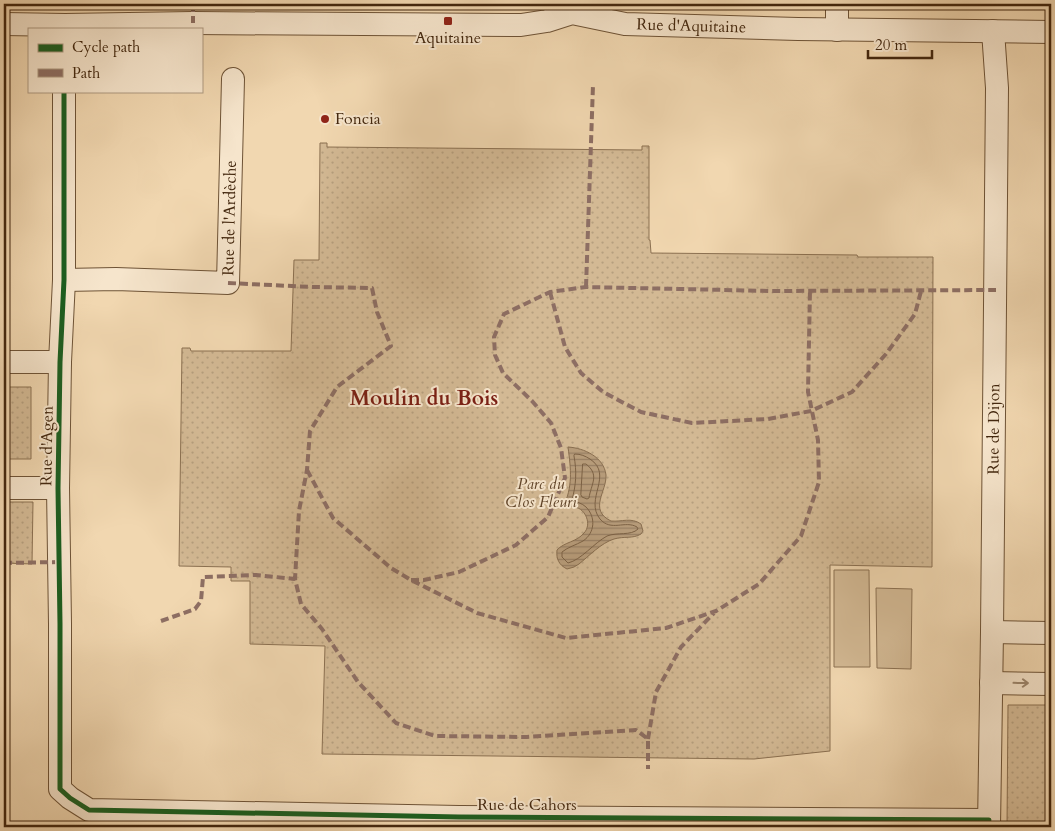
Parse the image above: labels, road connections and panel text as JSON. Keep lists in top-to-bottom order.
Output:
{
  "streets": {
    "street": [
      "Rue d'Aquitaine",
      "Rue de l'Ardèche",
      "Rue de Dijon",
      "Rue d'Agen",
      "Rue de Cahors"
    ]
  },
  "crossings": [
    ["Rue d'Aquitaine", "Rue de Dijon"],
    ["Rue de l'Ardèche", "Rue d'Agen"],
    ["Rue de Dijon", "Rue de Cahors"],
    ["Rue d'Agen", "Rue de Cahors"]
  ],
  "districts": ["Moulin du Bois"],
  "parks": ["Parc du Clos Fleuri"],
  "places": {
    "transit": ["Aquitaine"],
    "other": ["Foncia"]
  },
  "legend": ["Cycle path", "Path"],
  "scale_bar": "20 m"
}
